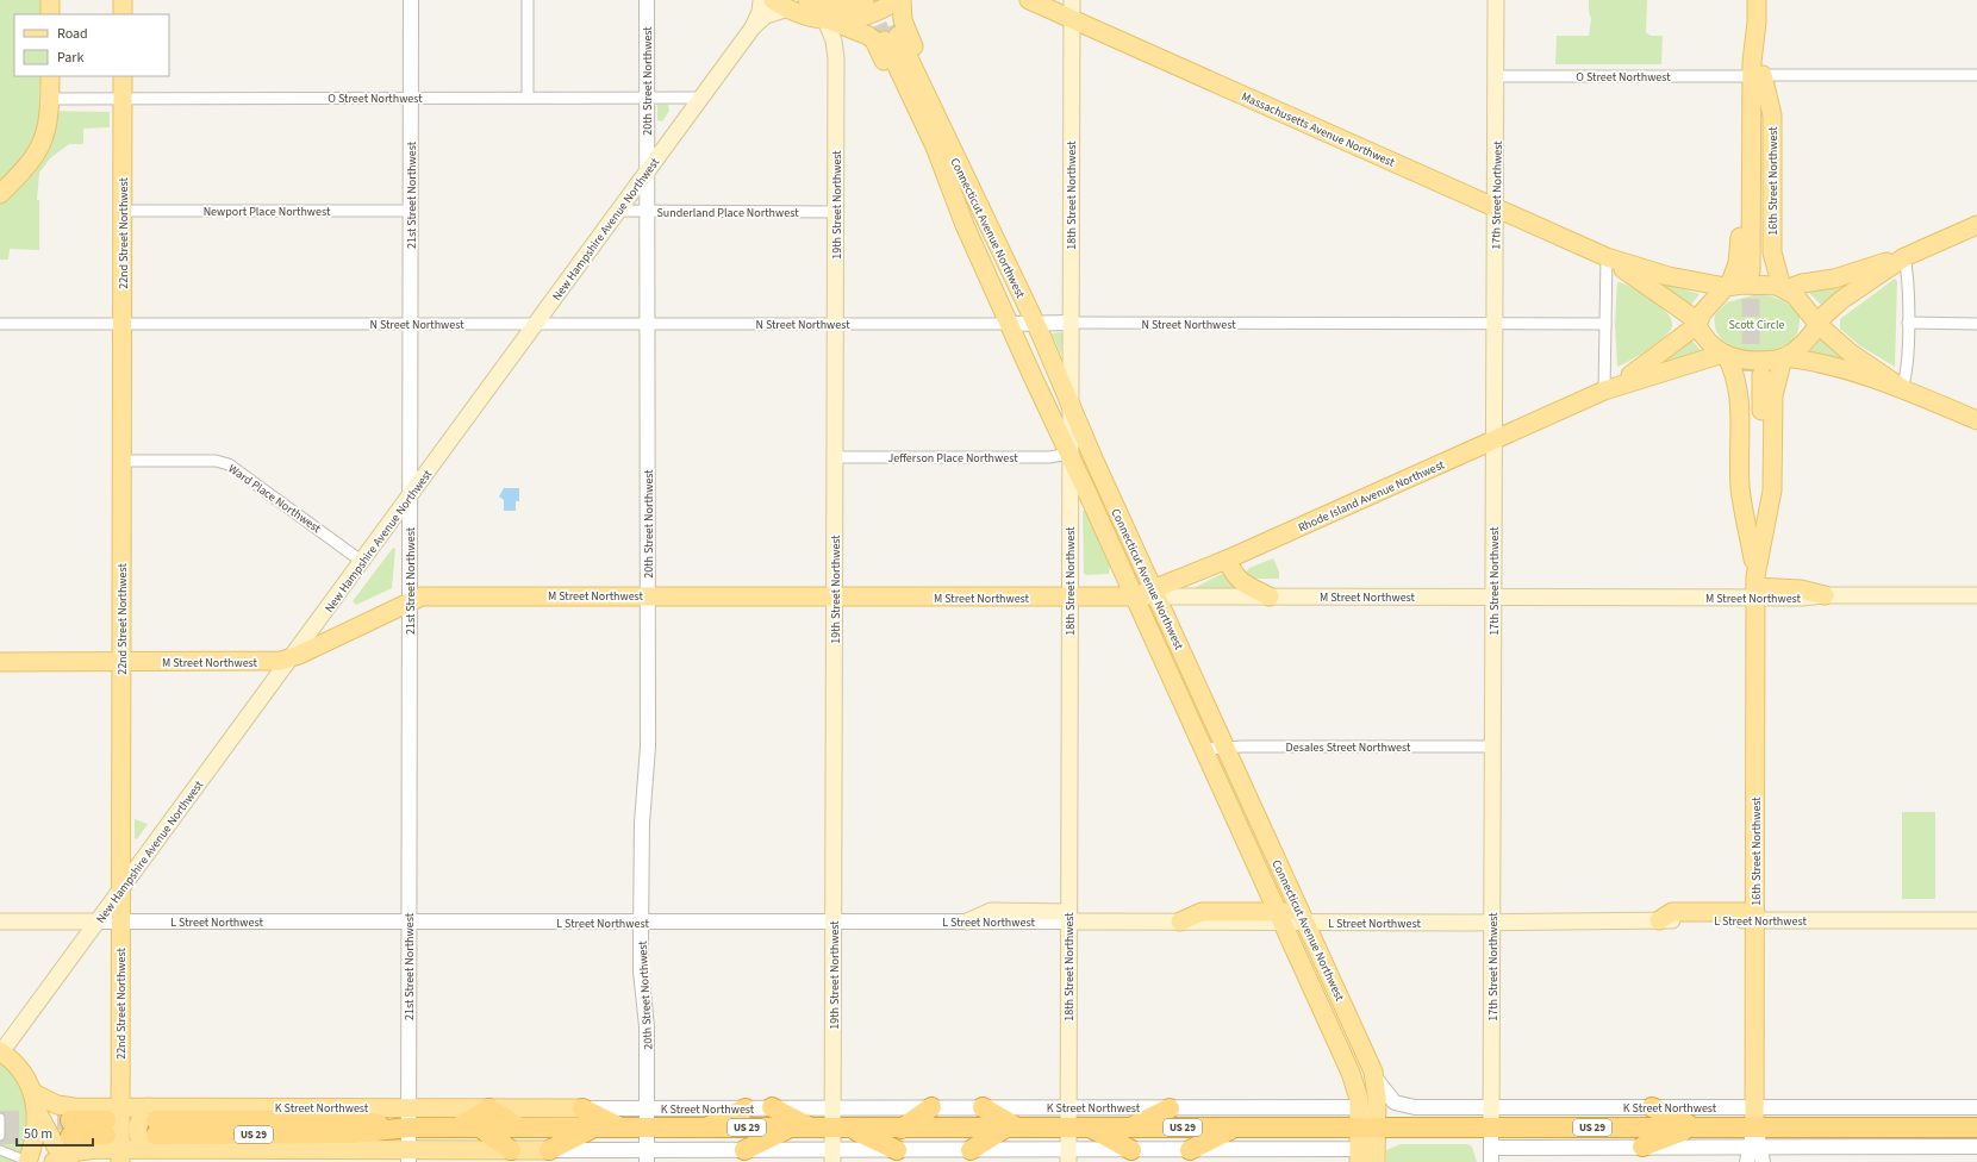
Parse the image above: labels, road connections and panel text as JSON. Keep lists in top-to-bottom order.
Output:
{
  "streets": {
    "highway": ["K Street Northwest", "US 29"],
    "main road": [
      "Massachusetts Avenue Northwest",
      "16th Street Northwest",
      "18th Street Northwest",
      "17th Street Northwest",
      "19th Street Northwest",
      "Connecticut Avenue Northwest",
      "New Hampshire Avenue Northwest",
      "22nd Street Northwest",
      "Rhode Island Avenue Northwest",
      "M Street Northwest",
      "L Street Northwest"
    ],
    "street": [
      "O Street Northwest",
      "20th Street Northwest",
      "21st Street Northwest",
      "Newport Place Northwest",
      "Sunderland Place Northwest",
      "N Street Northwest",
      "Jefferson Place Northwest",
      "Ward Place Northwest",
      "Desales Street Northwest"
    ]
  },
  "crossings": [
    ["O Street Northwest", "20th Street Northwest"],
    ["O Street Northwest", "16th Street Northwest"],
    ["O Street Northwest", "21st Street Northwest"],
    ["O Street Northwest", "17th Street Northwest"],
    ["O Street Northwest", "New Hampshire Avenue Northwest"],
    ["O Street Northwest", "22nd Street Northwest"],
    ["20th Street Northwest", "Sunderland Place Northwest"],
    ["20th Street Northwest", "New Hampshire Avenue Northwest"],
    ["20th Street Northwest", "N Street Northwest"],
    ["20th Street Northwest", "M Street Northwest"],
    ["20th Street Northwest", "L Street Northwest"],
    ["20th Street Northwest", "K Street Northwest"],
    ["Massachusetts Avenue Northwest", "16th Street Northwest"],
    ["Massachusetts Avenue Northwest", "18th Street Northwest"],
    ["Massachusetts Avenue Northwest", "17th Street Northwest"],
    ["Massachusetts Avenue Northwest", "Rhode Island Avenue Northwest"],
    ["16th Street Northwest", "Rhode Island Avenue Northwest"],
    ["16th Street Northwest", "M Street Northwest"],
    ["16th Street Northwest", "L Street Northwest"],
    ["16th Street Northwest", "K Street Northwest"],
    ["21st Street Northwest", "Newport Place Northwest"],
    ["21st Street Northwest", "New Hampshire Avenue Northwest"],
    ["21st Street Northwest", "N Street Northwest"],
    ["21st Street Northwest", "M Street Northwest"],
    ["21st Street Northwest", "L Street Northwest"],
    ["21st Street Northwest", "K Street Northwest"],
    ["18th Street Northwest", "Connecticut Avenue Northwest"],
    ["18th Street Northwest", "N Street Northwest"],
    ["18th Street Northwest", "Jefferson Place Northwest"],
    ["18th Street Northwest", "M Street Northwest"],
    ["18th Street Northwest", "K Street Northwest"],
    ["17th Street Northwest", "N Street Northwest"],
    ["17th Street Northwest", "Rhode Island Avenue Northwest"],
    ["17th Street Northwest", "M Street Northwest"],
    ["17th Street Northwest", "Desales Street Northwest"],
    ["17th Street Northwest", "L Street Northwest"],
    ["17th Street Northwest", "K Street Northwest"],
    ["19th Street Northwest", "Sunderland Place Northwest"],
    ["19th Street Northwest", "N Street Northwest"],
    ["19th Street Northwest", "Jefferson Place Northwest"],
    ["19th Street Northwest", "M Street Northwest"],
    ["19th Street Northwest", "L Street Northwest"],
    ["19th Street Northwest", "K Street Northwest"],
    ["Newport Place Northwest", "22nd Street Northwest"],
    ["Sunderland Place Northwest", "New Hampshire Avenue Northwest"],
    ["Connecticut Avenue Northwest", "N Street Northwest"],
    ["Connecticut Avenue Northwest", "Jefferson Place Northwest"],
    ["Connecticut Avenue Northwest", "Rhode Island Avenue Northwest"],
    ["Connecticut Avenue Northwest", "M Street Northwest"],
    ["Connecticut Avenue Northwest", "Desales Street Northwest"],
    ["Connecticut Avenue Northwest", "L Street Northwest"],
    ["Connecticut Avenue Northwest", "K Street Northwest"],
    ["New Hampshire Avenue Northwest", "22nd Street Northwest"],
    ["New Hampshire Avenue Northwest", "N Street Northwest"],
    ["New Hampshire Avenue Northwest", "Ward Place Northwest"],
    ["New Hampshire Avenue Northwest", "M Street Northwest"],
    ["New Hampshire Avenue Northwest", "L Street Northwest"],
    ["22nd Street Northwest", "N Street Northwest"],
    ["22nd Street Northwest", "Ward Place Northwest"],
    ["22nd Street Northwest", "M Street Northwest"],
    ["22nd Street Northwest", "L Street Northwest"],
    ["22nd Street Northwest", "K Street Northwest"],
    ["Rhode Island Avenue Northwest", "M Street Northwest"]
  ],
  "parks": ["Scott Circle"],
  "legend": ["Road", "Park"],
  "scale_bar": "50 m"
}
